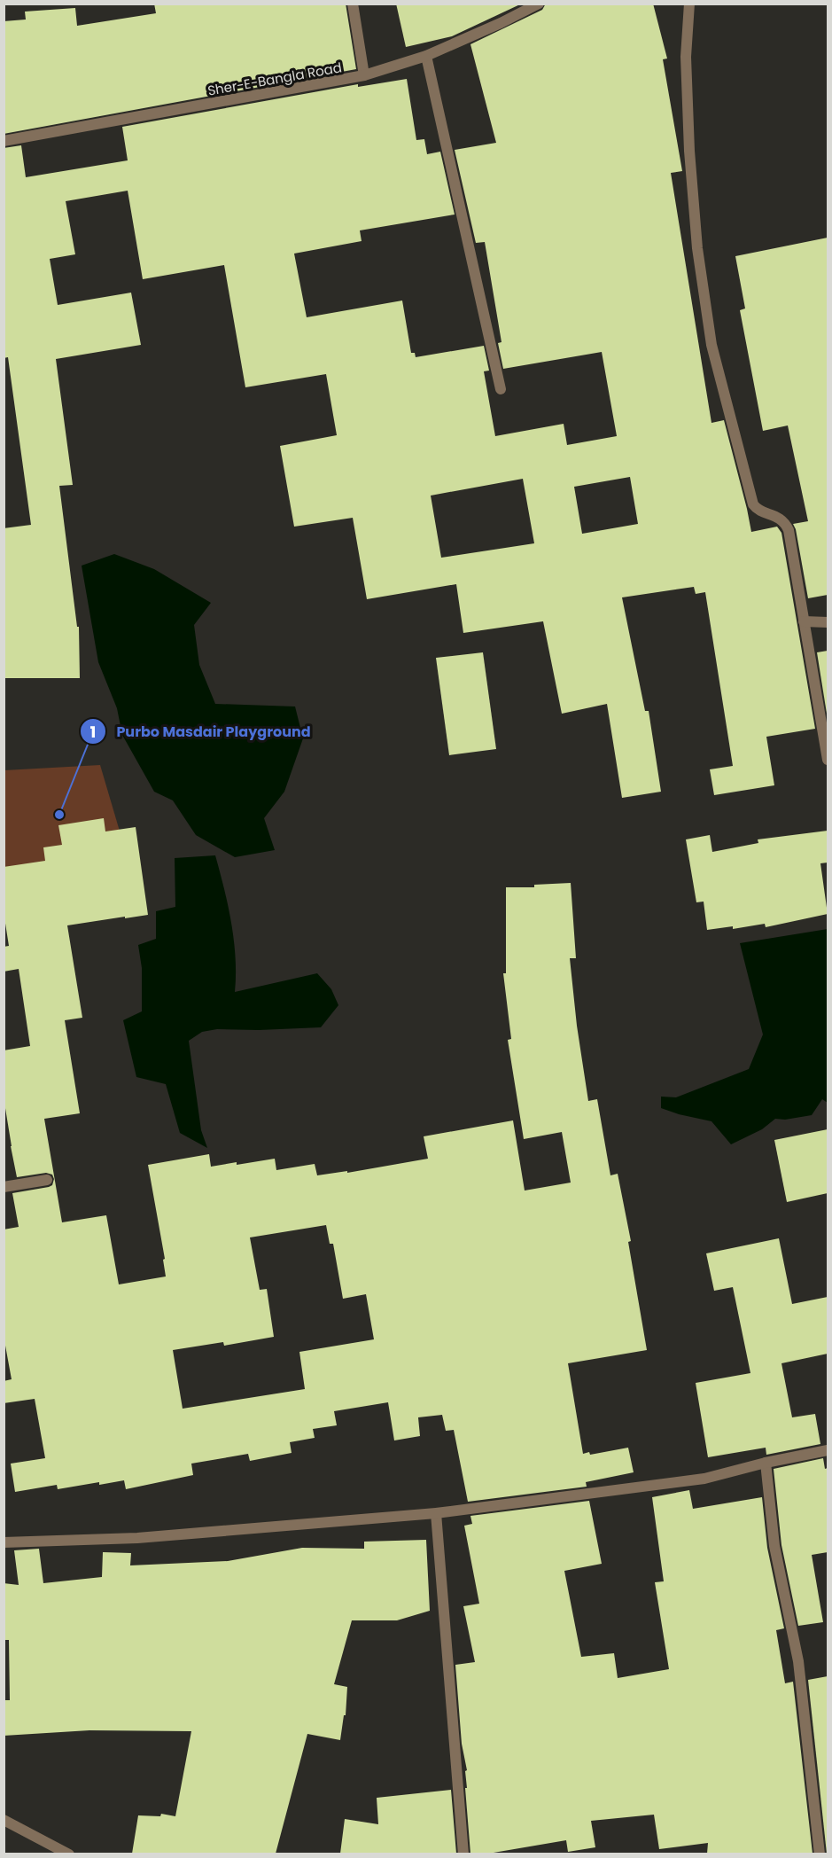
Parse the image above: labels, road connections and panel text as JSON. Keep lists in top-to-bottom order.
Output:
{
  "streets": {
    "street": ["Sher-E-Bangla Road"]
  },
  "places": ["Purbo Masdair Playground"]
}
